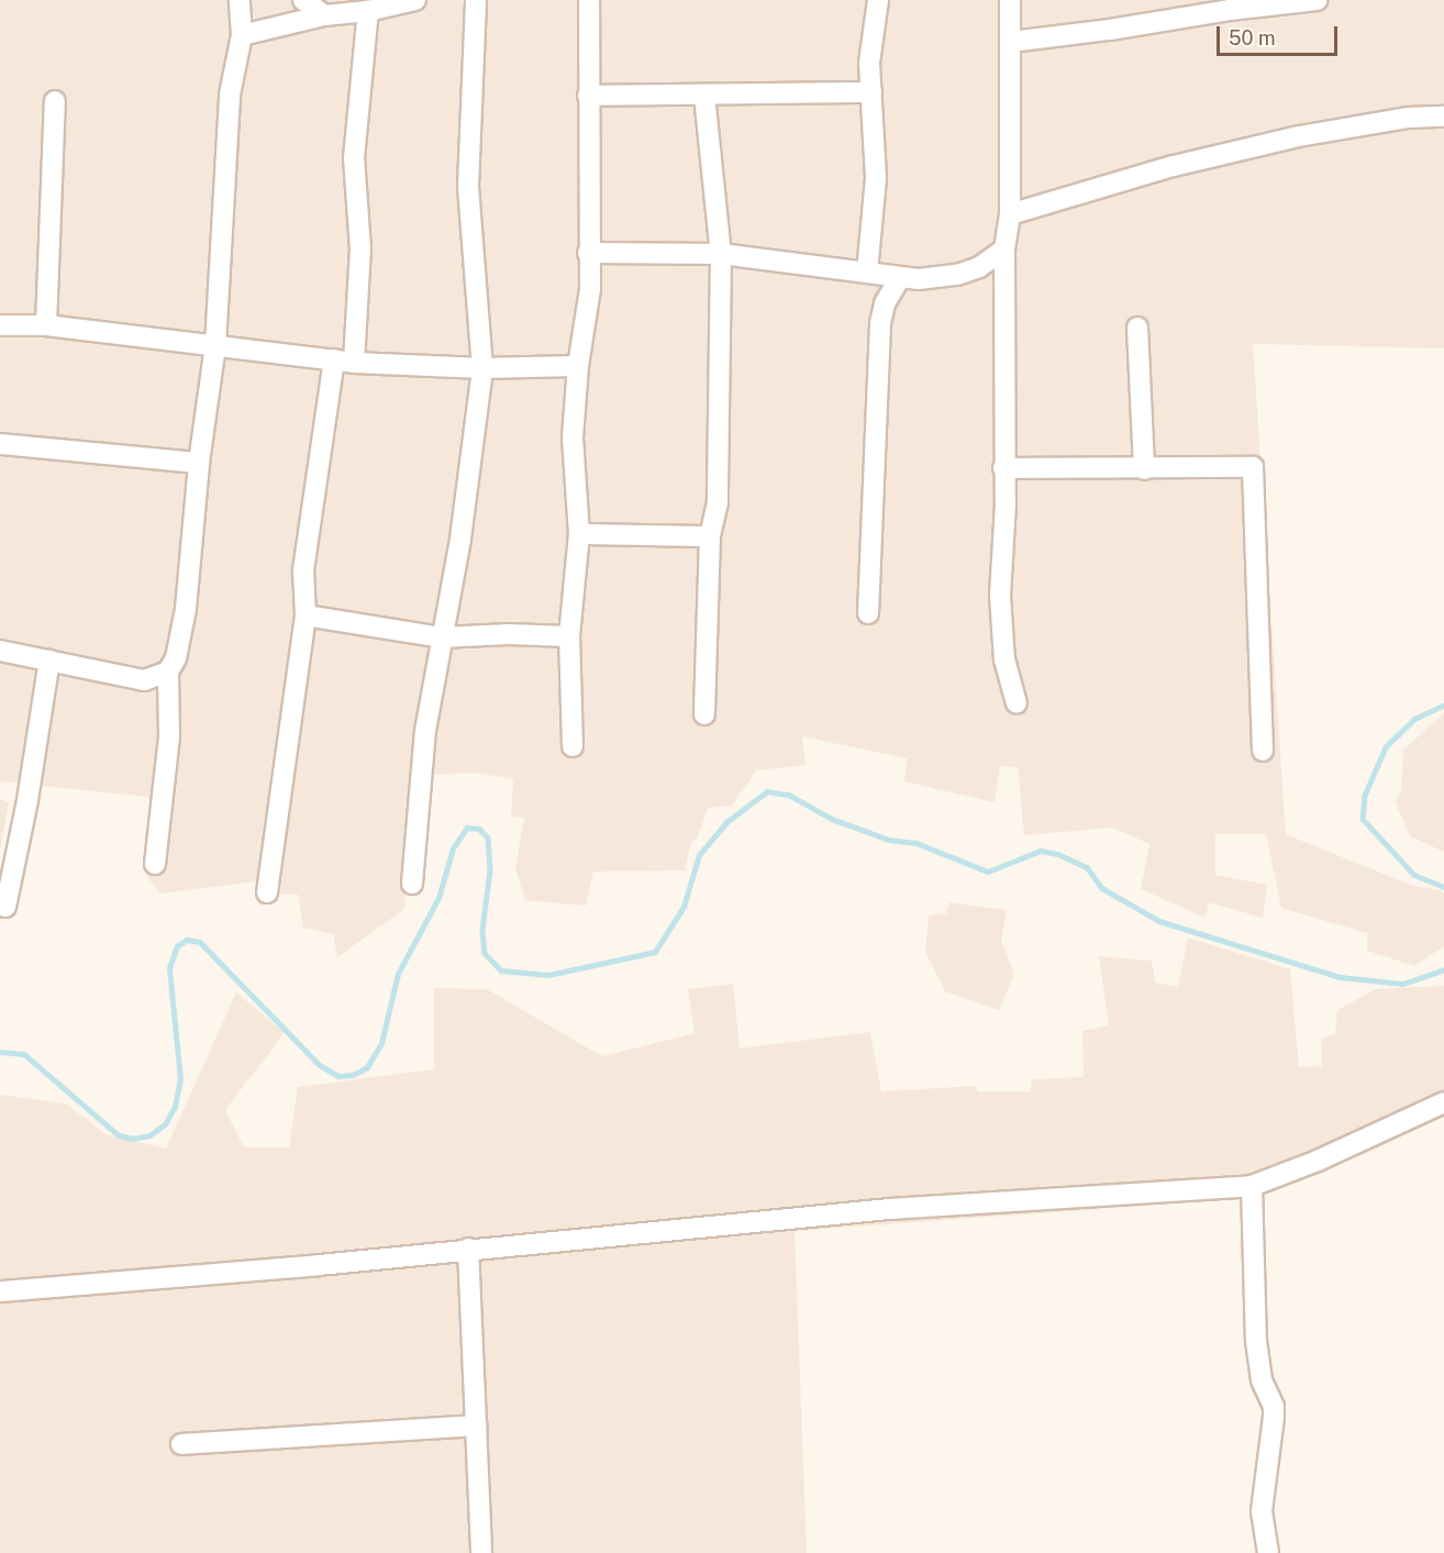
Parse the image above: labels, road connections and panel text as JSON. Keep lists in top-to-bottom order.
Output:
{
  "scale_bar": "50 m"
}
